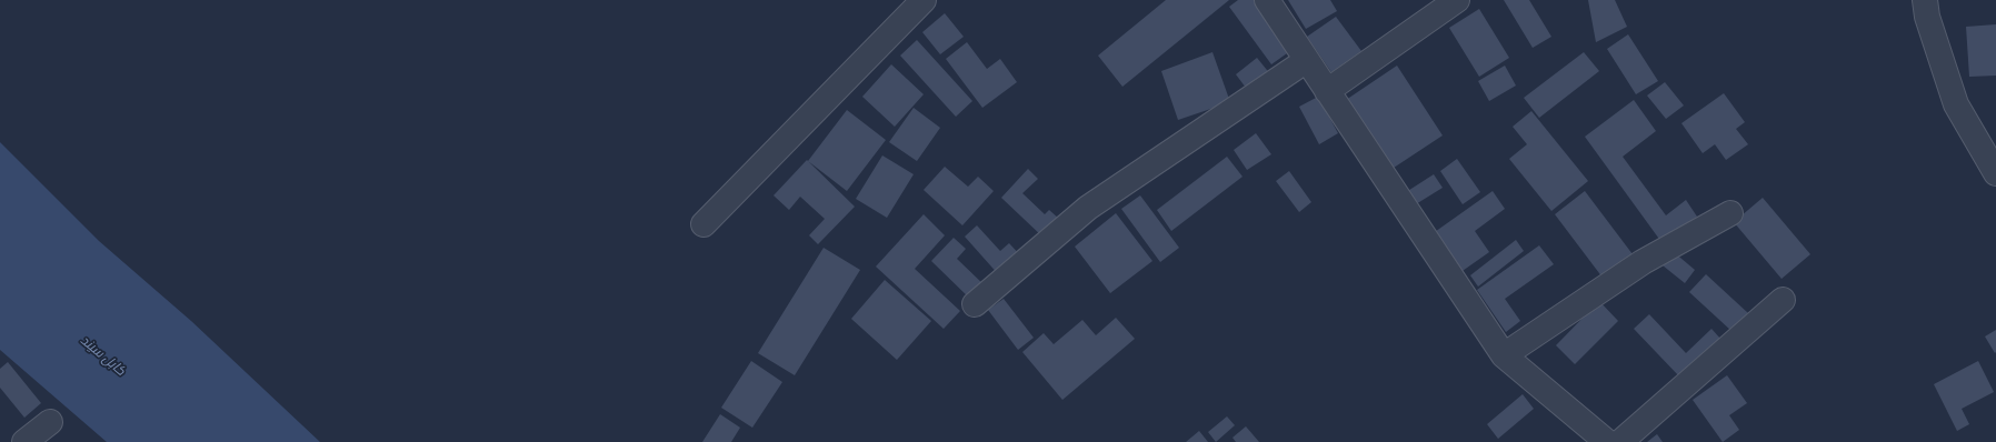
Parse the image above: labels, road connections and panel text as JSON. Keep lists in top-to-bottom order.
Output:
{
  "water": ["کابل سيند"]
}
